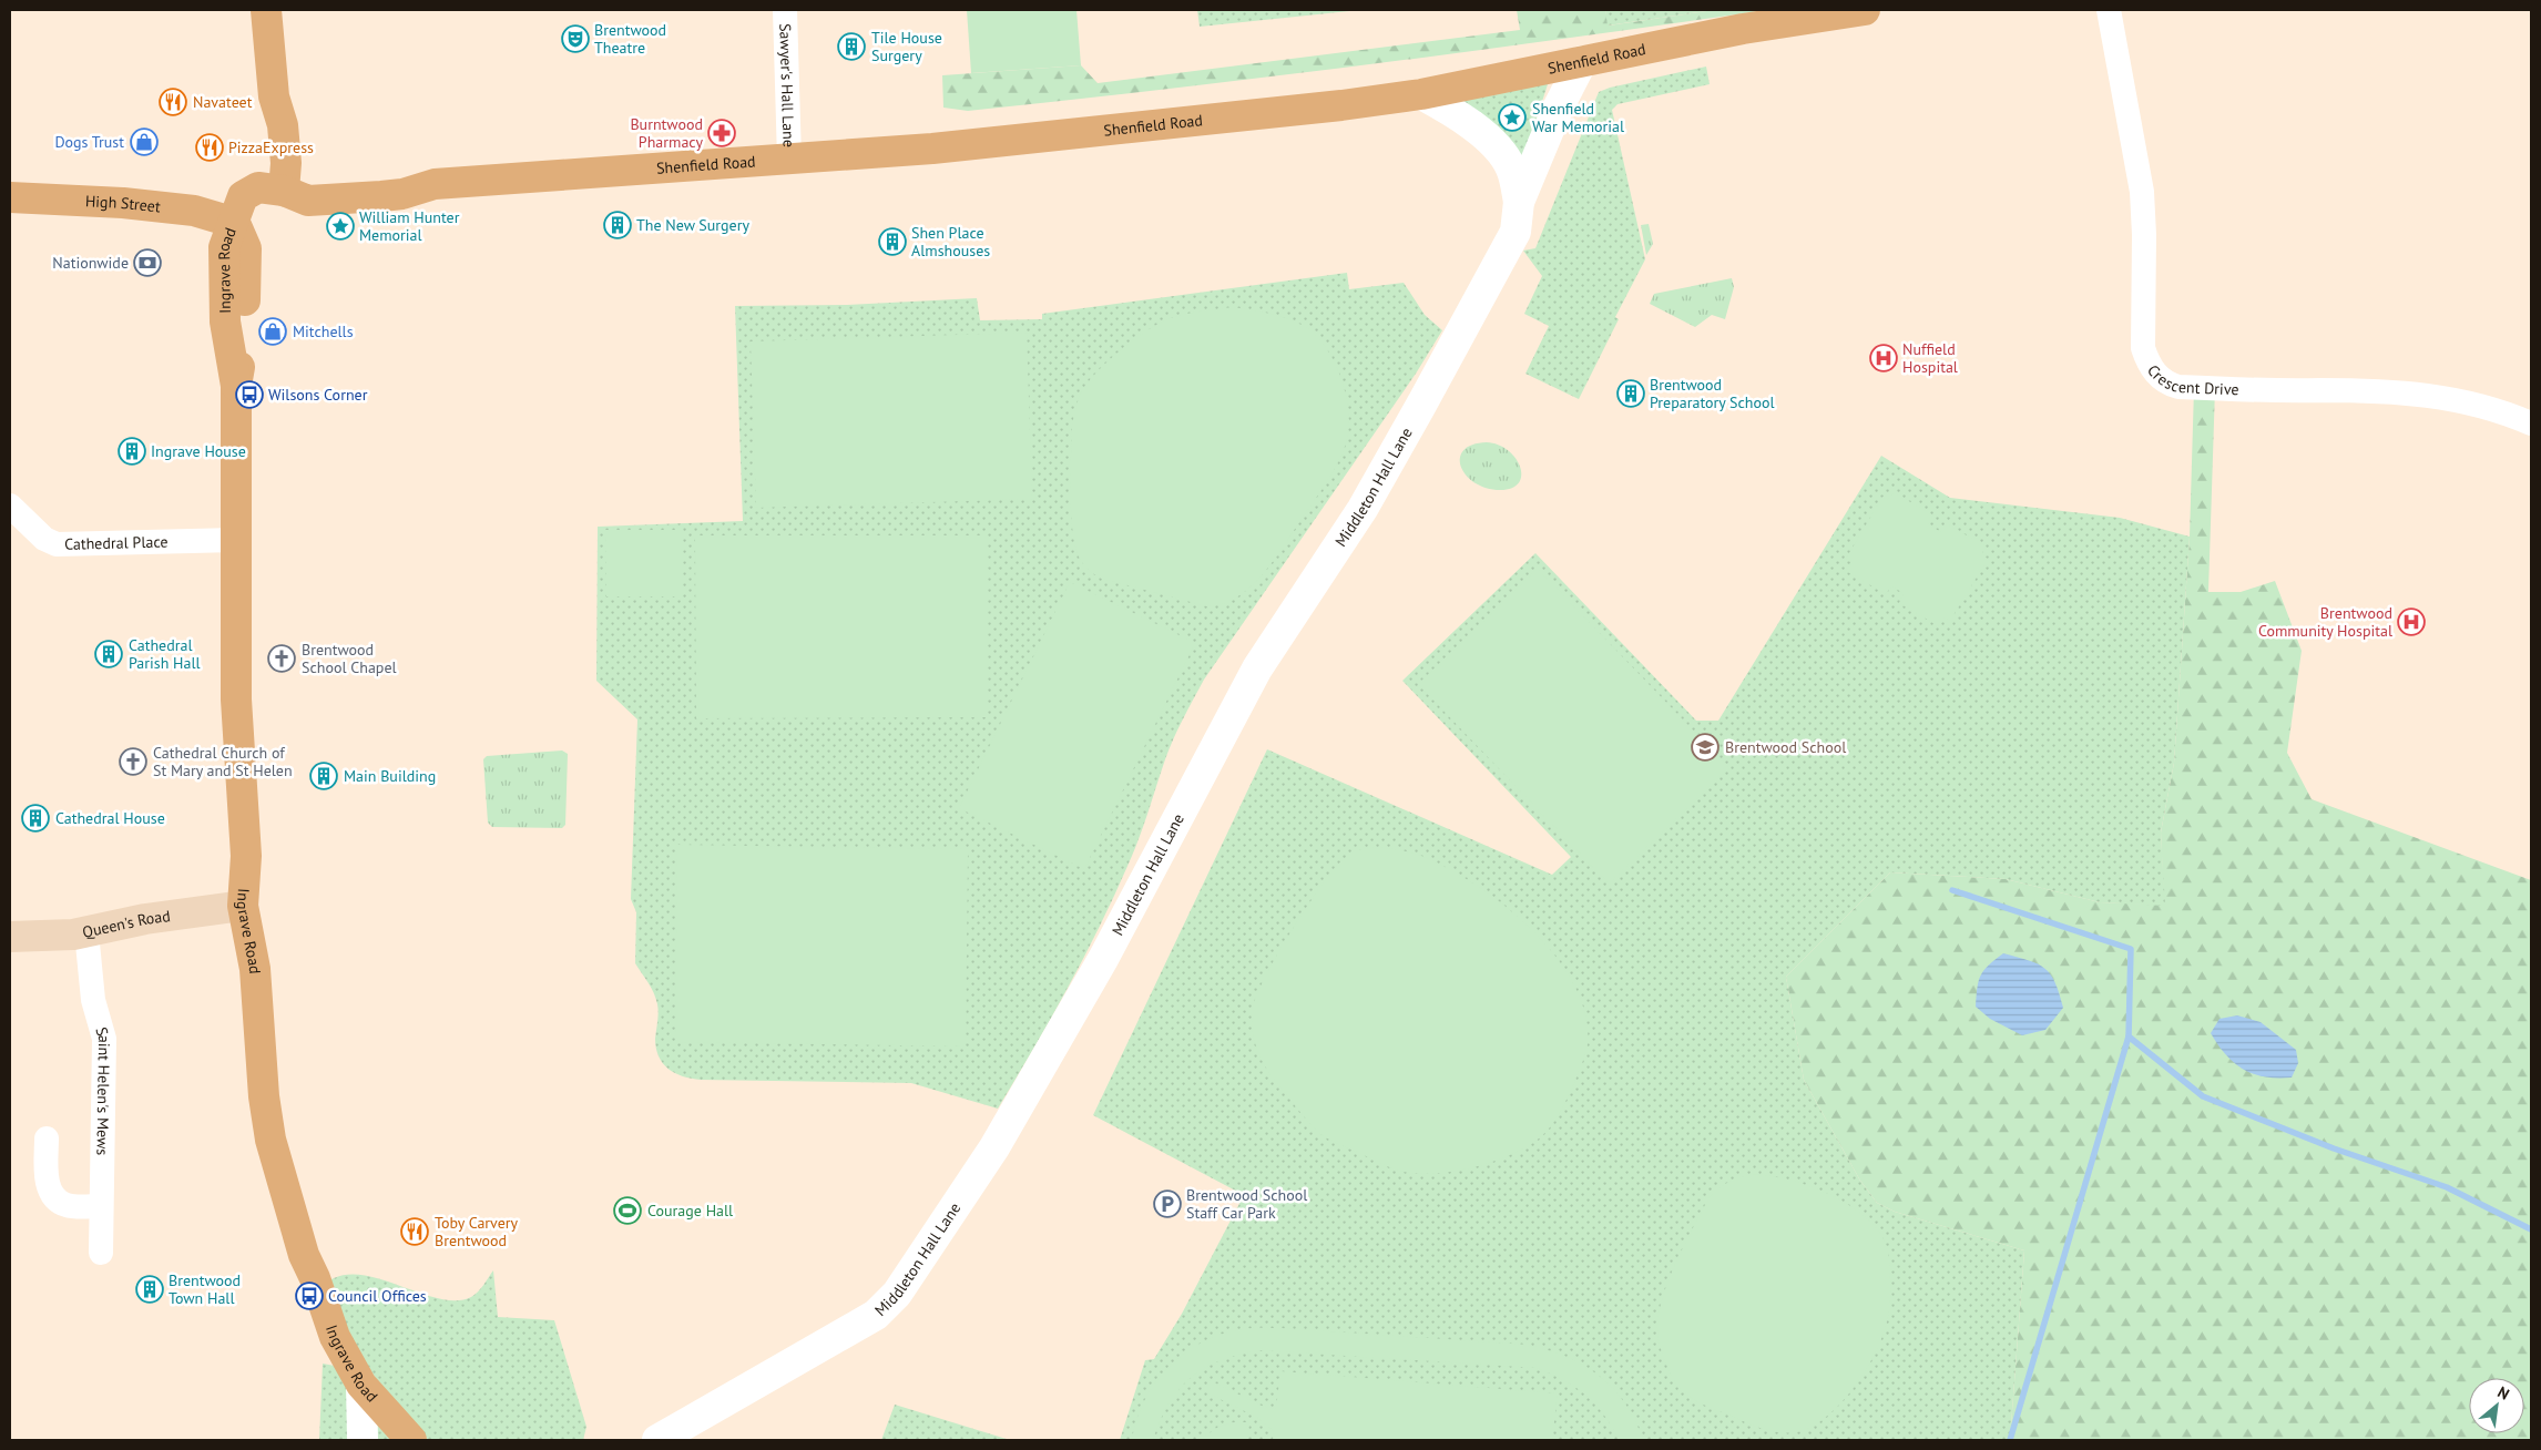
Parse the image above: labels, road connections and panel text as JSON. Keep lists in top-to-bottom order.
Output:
{
  "streets": {
    "main road": [
      "Shenfield Road",
      "High Street",
      "Ingrave Road",
      "Queen's Road"
    ],
    "street": [
      "Sawyer's Hall Lane",
      "Crescent Drive",
      "Middleton Hall Lane",
      "Cathedral Place",
      "Saint Helen's Mews"
    ]
  },
  "crossings": [
    ["Shenfield Road", "Sawyer's Hall Lane"],
    ["Shenfield Road", "Middleton Hall Lane"],
    ["High Street", "Ingrave Road"],
    ["Ingrave Road", "Cathedral Place"],
    ["Ingrave Road", "Queen's Road"],
    ["Queen's Road", "Saint Helen's Mews"]
  ],
  "places": {
    "theatre": ["Brentwood Theatre"],
    "building": [
      "Tile House Surgery",
      "The New Surgery",
      "Shen Place Almshouses",
      "Brentwood Preparatory School",
      "Ingrave House",
      "Cathedral Parish Hall",
      "Main Building",
      "Cathedral House",
      "Brentwood Town Hall"
    ],
    "restaurant": ["Navateet", "PizzaExpress", "Toby Carvery Brentwood"],
    "place": ["Shenfield War Memorial", "William Hunter Memorial"],
    "pharmacy": ["Burntwood Pharmacy"],
    "shop": ["Dogs Trust", "Mitchells"],
    "bank": ["Nationwide"],
    "hospital": ["Nuffield Hospital", "Brentwood Community Hospital"],
    "bus stop": ["Wilsons Corner", "Council Offices"],
    "church": ["Brentwood School Chapel", "Cathedral Church of St Mary and St Helen"],
    "school or university": ["Brentwood School"],
    "parking": ["Brentwood School Staff Car Park"],
    "sports": ["Courage Hall"]
  },
  "north": "top right"
}
